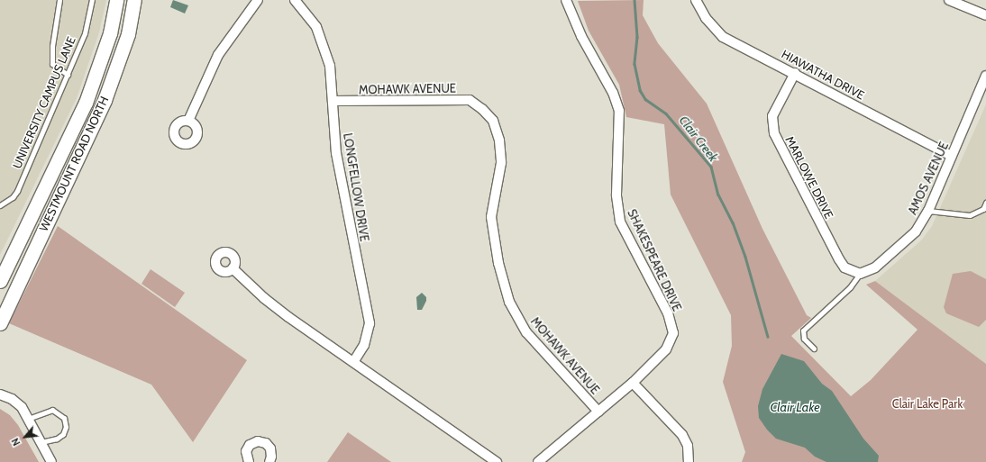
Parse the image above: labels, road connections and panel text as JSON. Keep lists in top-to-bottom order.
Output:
{
  "streets": {
    "main road": ["WESTMOUNT ROAD NORTH"],
    "street": [
      "HIAWATHA DRIVE",
      "MOHAWK AVENUE",
      "MARLOWE DRIVE",
      "AMOS AVENUE",
      "LONGFELLOW DRIVE",
      "SHAKESPEARE DRIVE"
    ],
    "lane": ["UNIVERSITY CAMPUS LANE"]
  },
  "crossings": [
    ["HIAWATHA DRIVE", "MARLOWE DRIVE"],
    ["HIAWATHA DRIVE", "AMOS AVENUE"],
    ["MOHAWK AVENUE", "LONGFELLOW DRIVE"],
    ["MOHAWK AVENUE", "SHAKESPEARE DRIVE"],
    ["MARLOWE DRIVE", "AMOS AVENUE"]
  ],
  "water": ["Clair Creek", "Clair Lake"],
  "parks": ["Clair Lake Park"],
  "north": "bottom left"
}
